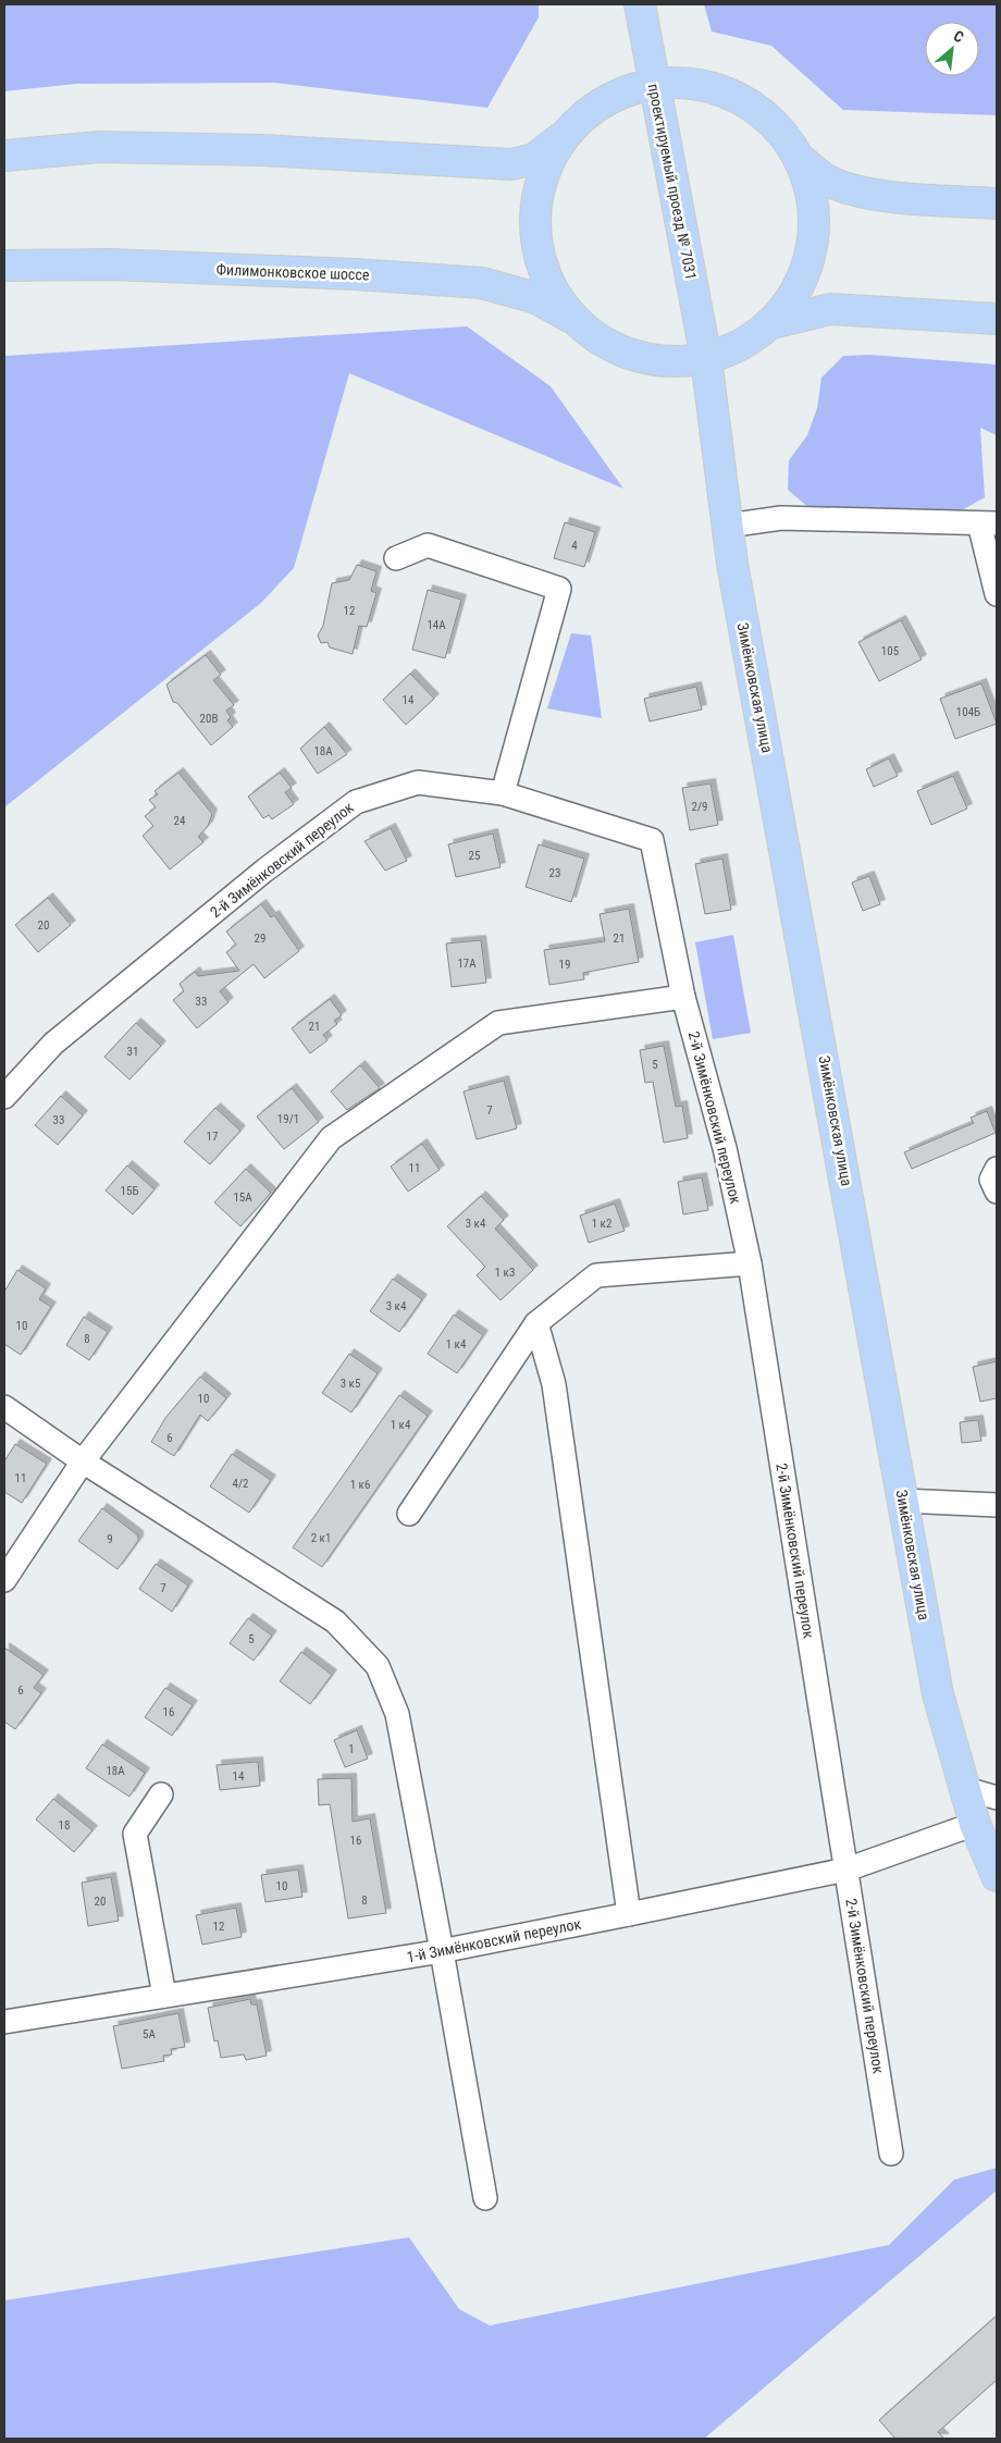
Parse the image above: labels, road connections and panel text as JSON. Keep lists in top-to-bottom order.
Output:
{
  "streets": {
    "main road": ["проектируемый проезд № 7031", "Филимонковское шоссе", "Зимёнковская улица"],
    "street": ["2-й Зимёнковский переулок", "1-й Зимёнковский переулок"]
  },
  "crossings": [
    ["проектируемый проезд № 7031", "Филимонковское шоссе"],
    ["проектируемый проезд № 7031", "Зимёнковская улица"],
    ["Филимонковское шоссе", "Зимёнковская улица"],
    ["Зимёнковская улица", "1-й Зимёнковский переулок"],
    ["2-й Зимёнковский переулок", "1-й Зимёнковский переулок"]
  ],
  "house_numbers": [
    "4",
    "12",
    "14А",
    "105",
    "14",
    "104Б",
    "20В",
    "18А",
    "2/9",
    "24",
    "25",
    "23",
    "20",
    "29",
    "21",
    "17А",
    "19",
    "33",
    "21",
    "31",
    "5",
    "7",
    "19/1",
    "33",
    "17",
    "11",
    "15Б",
    "15А",
    "3 к4",
    "1 к2",
    "1 к3",
    "3 к4",
    "10",
    "8",
    "1 к4",
    "3 к5",
    "10",
    "1 к4",
    "6",
    "11",
    "4/2",
    "1 к6",
    "2 к1",
    "9",
    "7",
    "5",
    "6",
    "16",
    "1",
    "18А",
    "14",
    "18",
    "16",
    "10",
    "8",
    "20",
    "12",
    "5А"
  ],
  "north": "top right"
}
